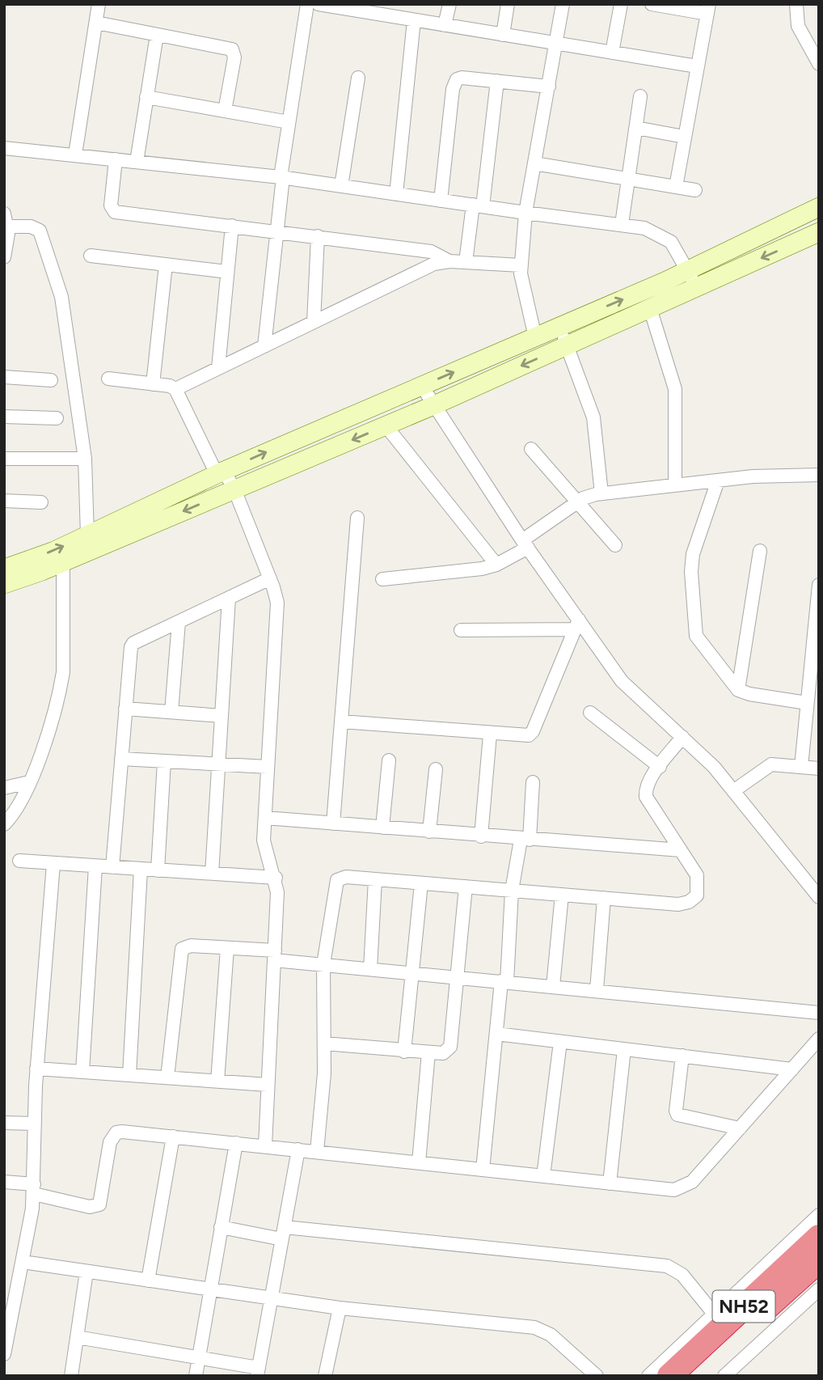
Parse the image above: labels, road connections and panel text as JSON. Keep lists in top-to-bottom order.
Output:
{
  "streets": {
    "highway": ["NH52"]
  }
}
